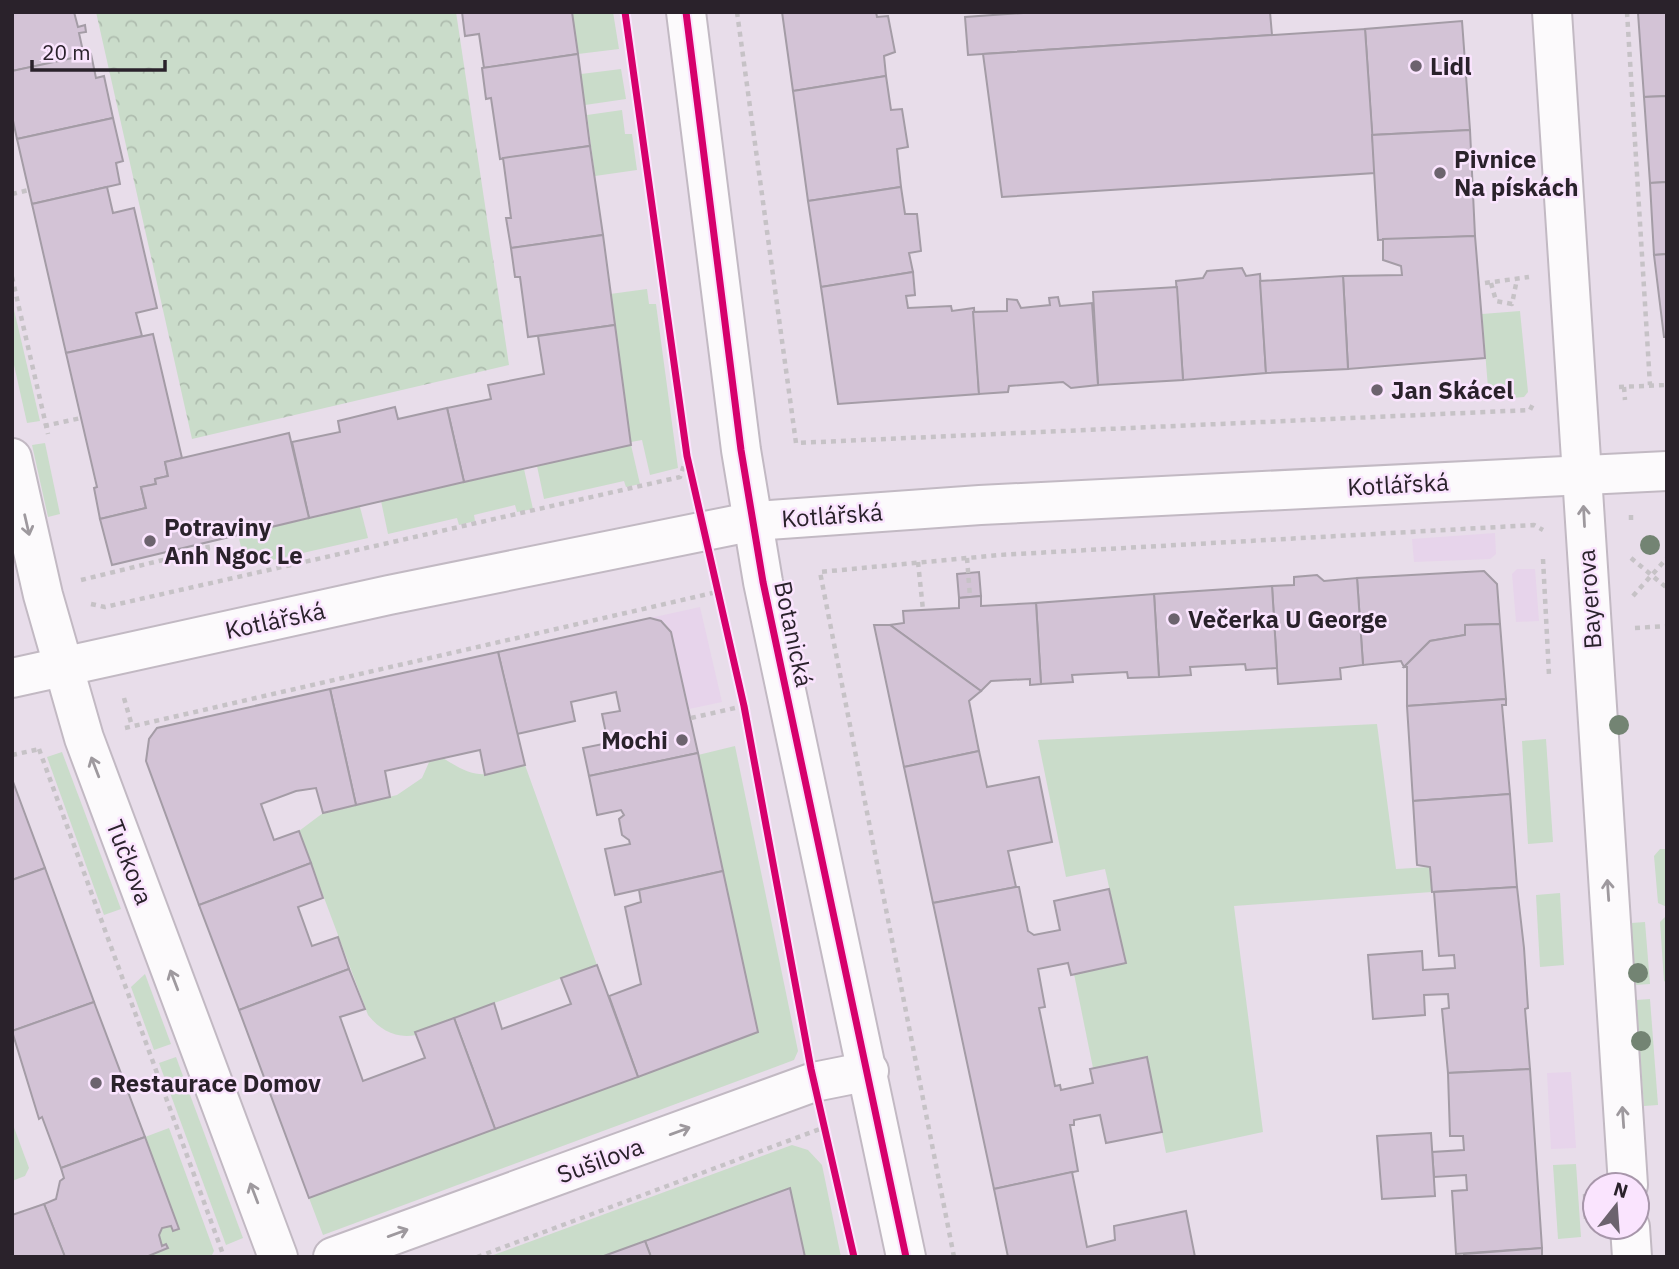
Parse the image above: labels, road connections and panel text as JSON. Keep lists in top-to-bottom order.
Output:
{
  "streets": {
    "street": [
      "Kotlářská",
      "Bayerova",
      "Botanická",
      "Tučkova",
      "Sušilova"
    ]
  },
  "crossings": [
    ["Kotlářská", "Bayerova"],
    ["Kotlářská", "Botanická"],
    ["Kotlářská", "Tučkova"],
    ["Botanická", "Sušilova"]
  ],
  "one_way": ["Bayerova", "Sušilova"],
  "places": [
    "Lidl",
    "Pivnice Na pískách",
    "Jan Skácel",
    "Potraviny Anh Ngoc Le",
    "Večerka U George",
    "Mochi",
    "Restaurace Domov"
  ],
  "scale_bar": "20 m",
  "north": "top"
}
